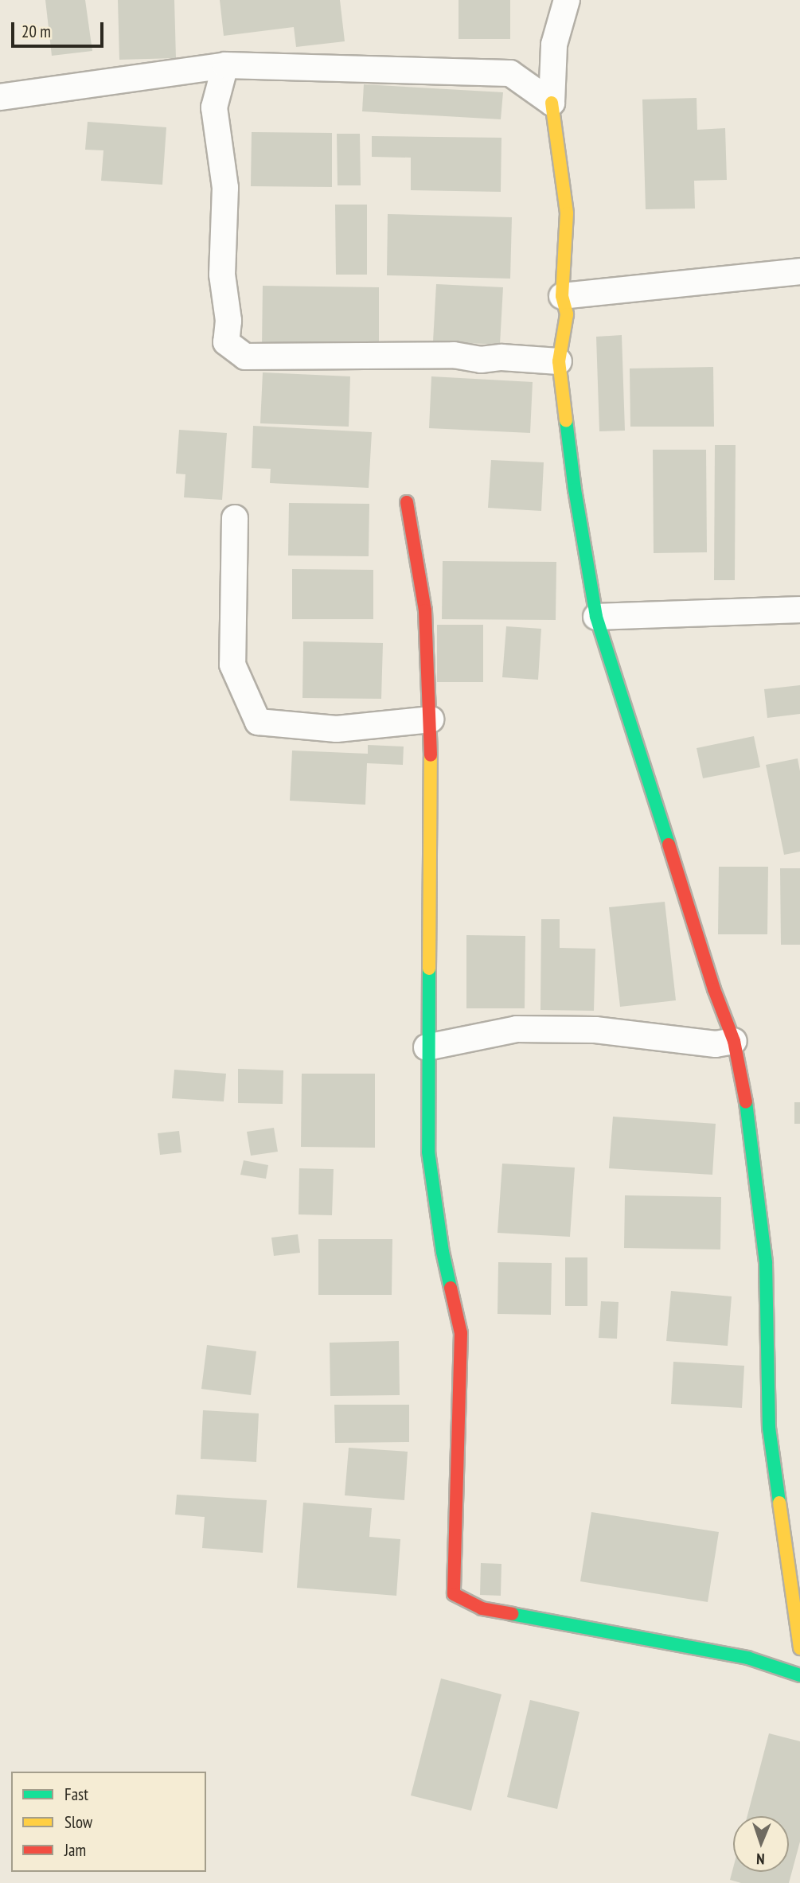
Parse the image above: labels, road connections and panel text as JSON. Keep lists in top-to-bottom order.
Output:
{
  "legend": ["Fast", "Slow", "Jam"],
  "scale_bar": "20 m",
  "north": "bottom"
}
